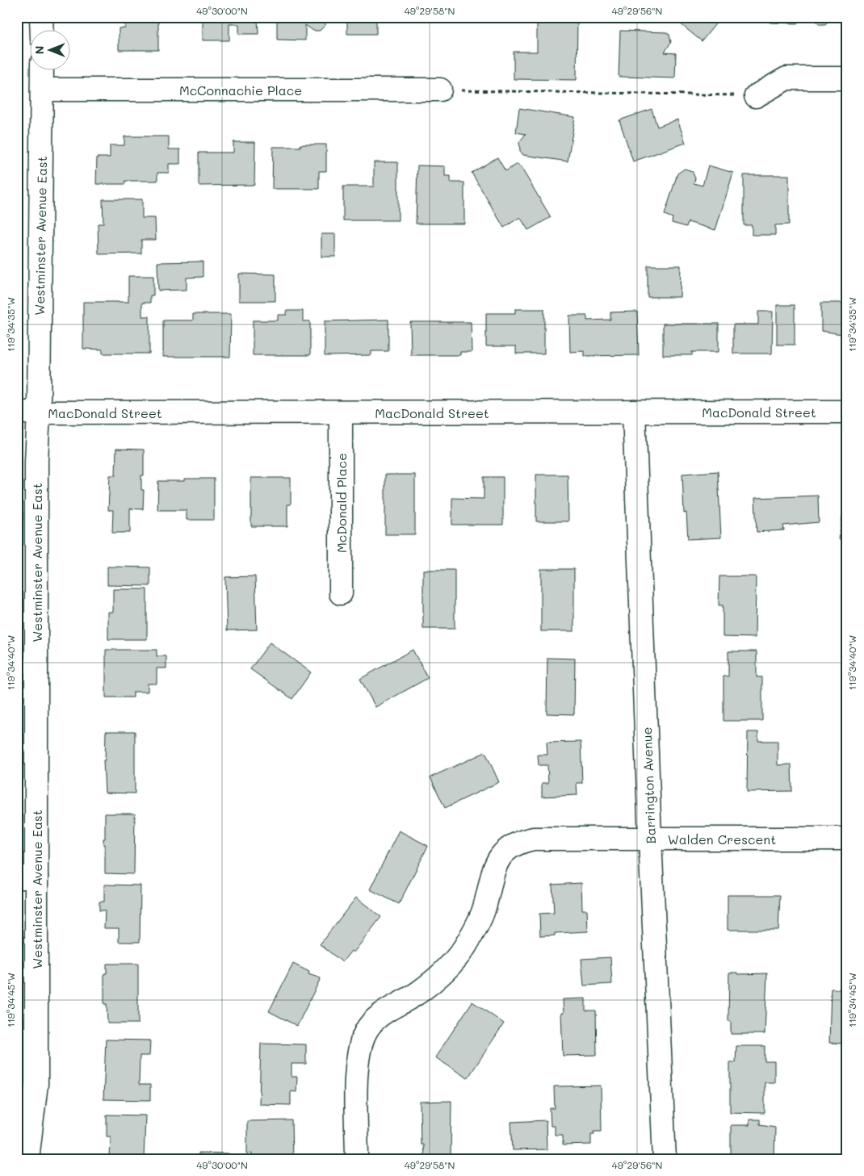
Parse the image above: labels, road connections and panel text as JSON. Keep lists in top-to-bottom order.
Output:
{
  "streets": {
    "street": [
      "McConnachie Place",
      "Westminster Avenue East",
      "MacDonald Street",
      "McDonald Place",
      "Barrington Avenue",
      "Walden Crescent"
    ]
  },
  "crossings": [
    ["McConnachie Place", "Westminster Avenue East"],
    ["Westminster Avenue East", "MacDonald Street"],
    ["MacDonald Street", "McDonald Place"],
    ["MacDonald Street", "Barrington Avenue"],
    ["Barrington Avenue", "Walden Crescent"]
  ],
  "north": "left",
  "coordinates": [
    "49°30'00\"N",
    "49°29'58\"N",
    "49°29'56\"N",
    "119°34'35\"W",
    "119°34'40\"W",
    "119°34'45\"W"
  ]
}
